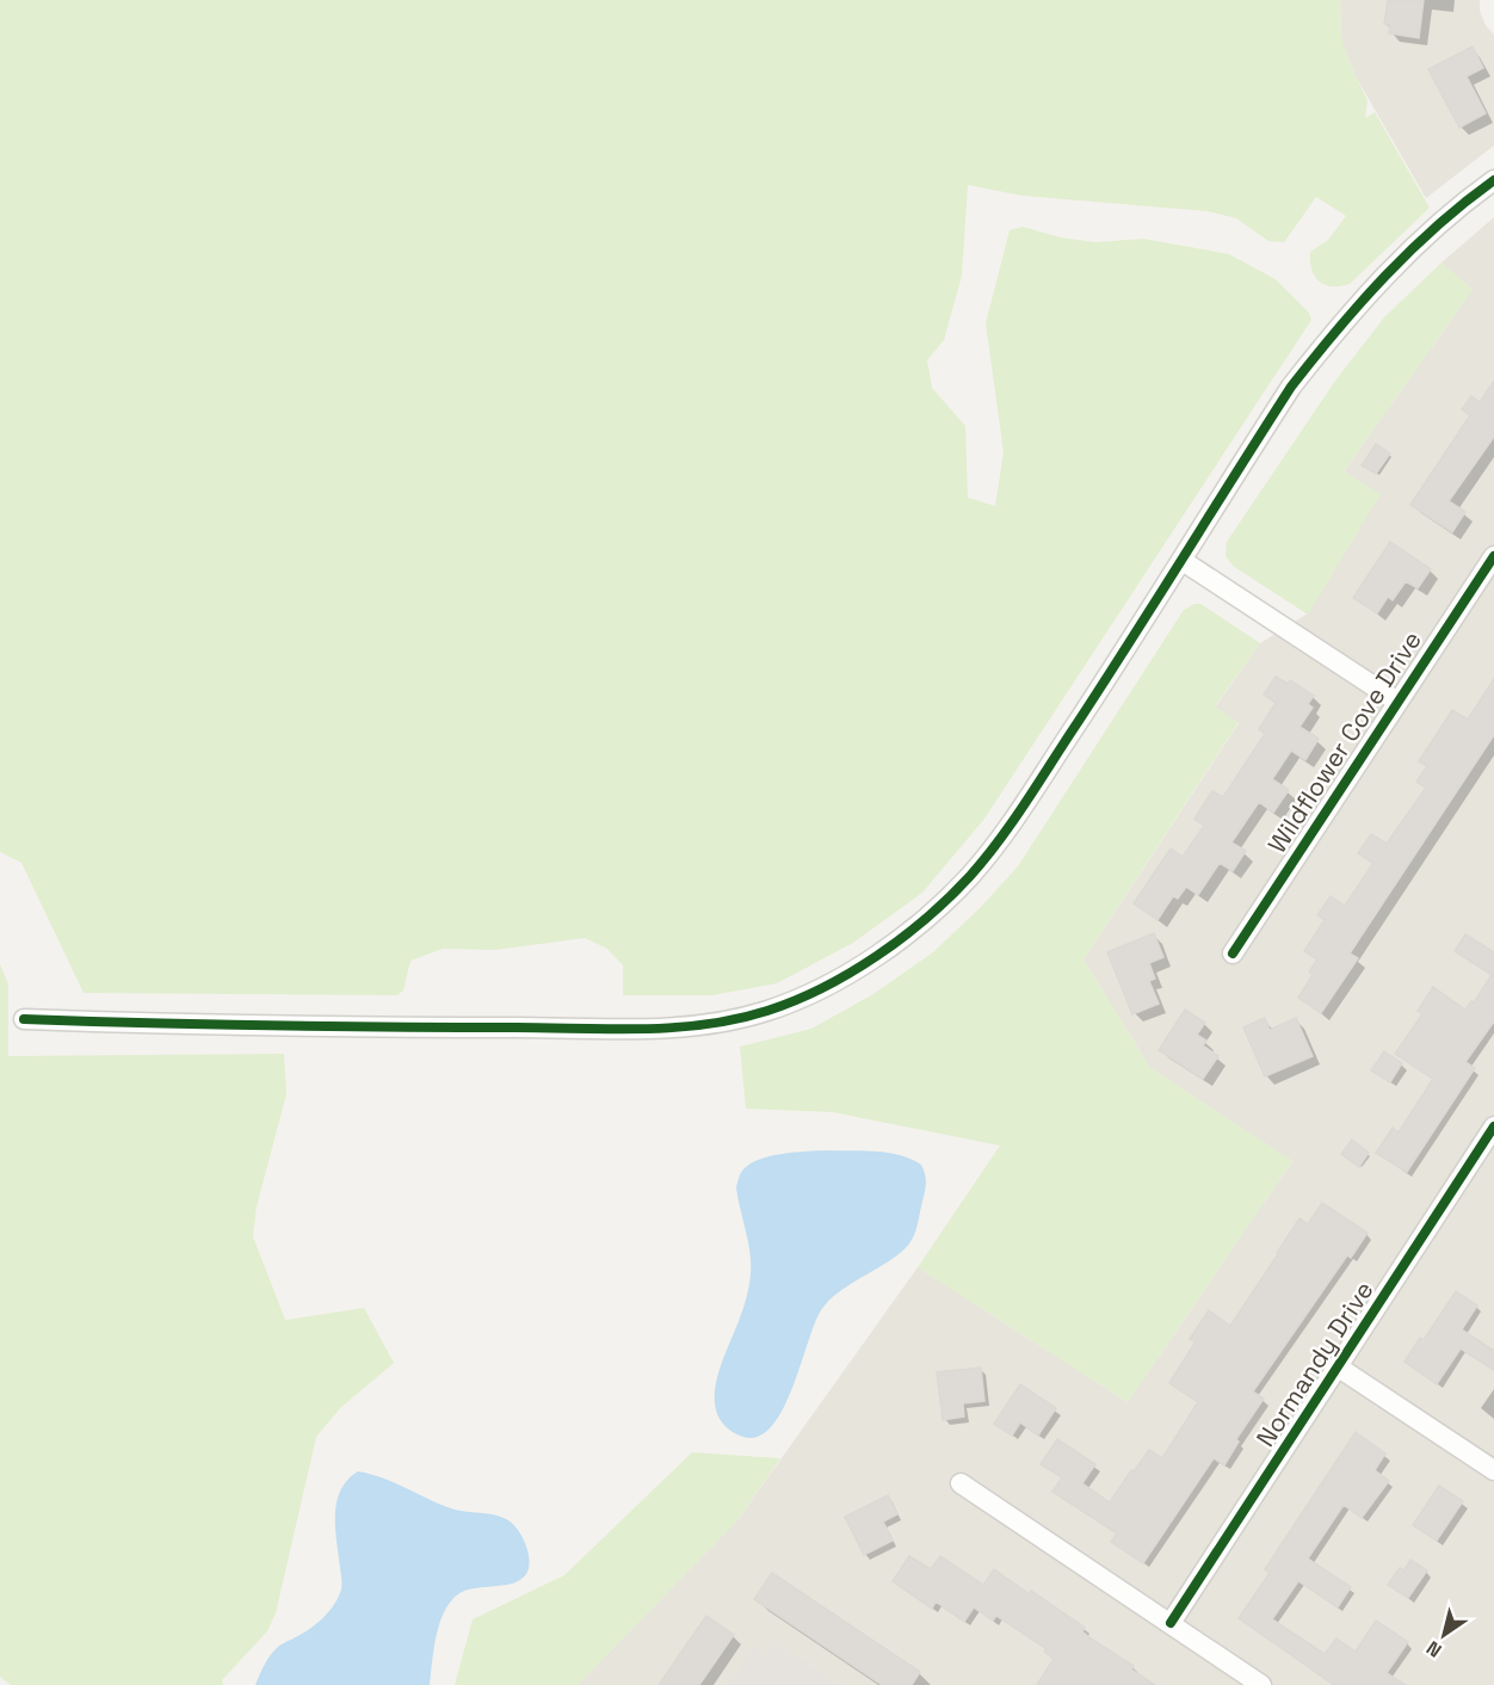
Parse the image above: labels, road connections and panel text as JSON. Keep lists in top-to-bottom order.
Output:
{
  "streets": {
    "street": ["Wildflower Cove Drive", "Normandy Drive"]
  },
  "north": "bottom left"
}
